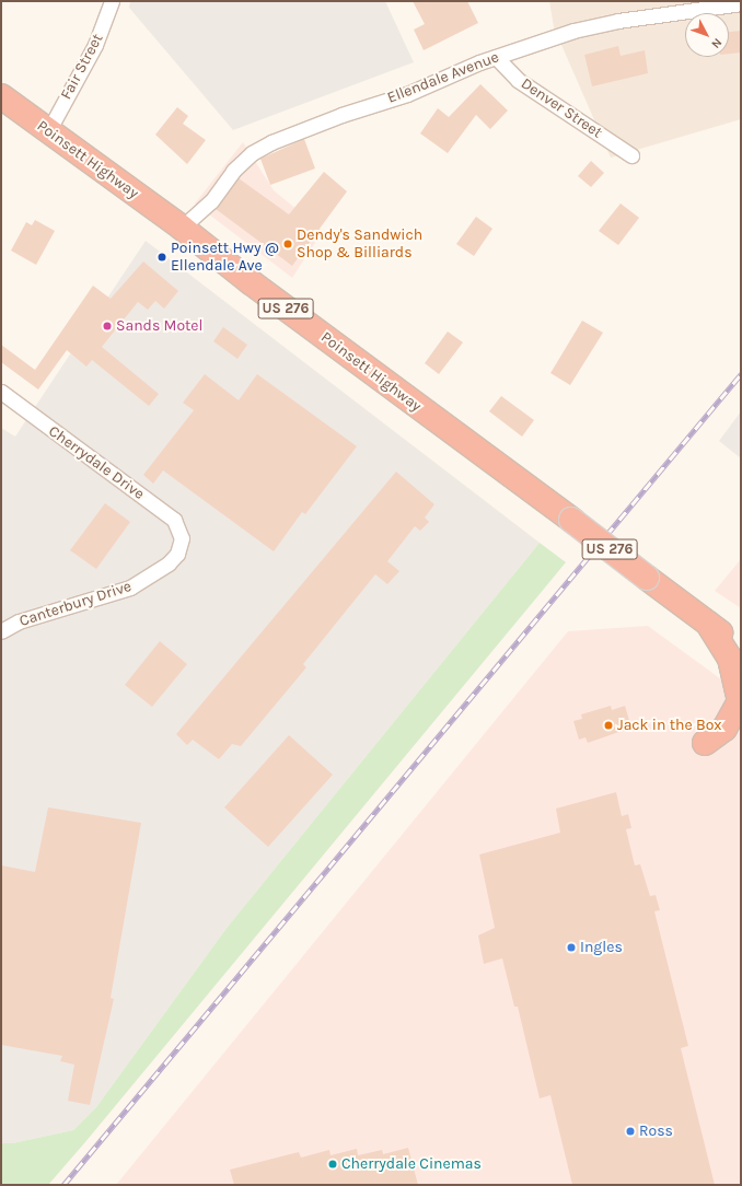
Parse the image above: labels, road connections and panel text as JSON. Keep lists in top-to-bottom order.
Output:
{
  "streets": {
    "highway": ["Poinsett Highway", "US 276"],
    "street": [
      "Fair Street",
      "Ellendale Avenue",
      "Denver Street",
      "Cherrydale Drive",
      "Canterbury Drive"
    ]
  },
  "crossings": [
    ["Fair Street", "Poinsett Highway"],
    ["Ellendale Avenue", "Denver Street"],
    ["Ellendale Avenue", "Poinsett Highway"],
    ["Cherrydale Drive", "Canterbury Drive"]
  ],
  "places": [
    "Dendy's Sandwich Shop & Billiards",
    "Poinsett Hwy @ Ellendale Ave",
    "Sands Motel",
    "Jack in the Box",
    "Ingles",
    "Ross",
    "Cherrydale Cinemas"
  ],
  "north": "bottom right"
}
